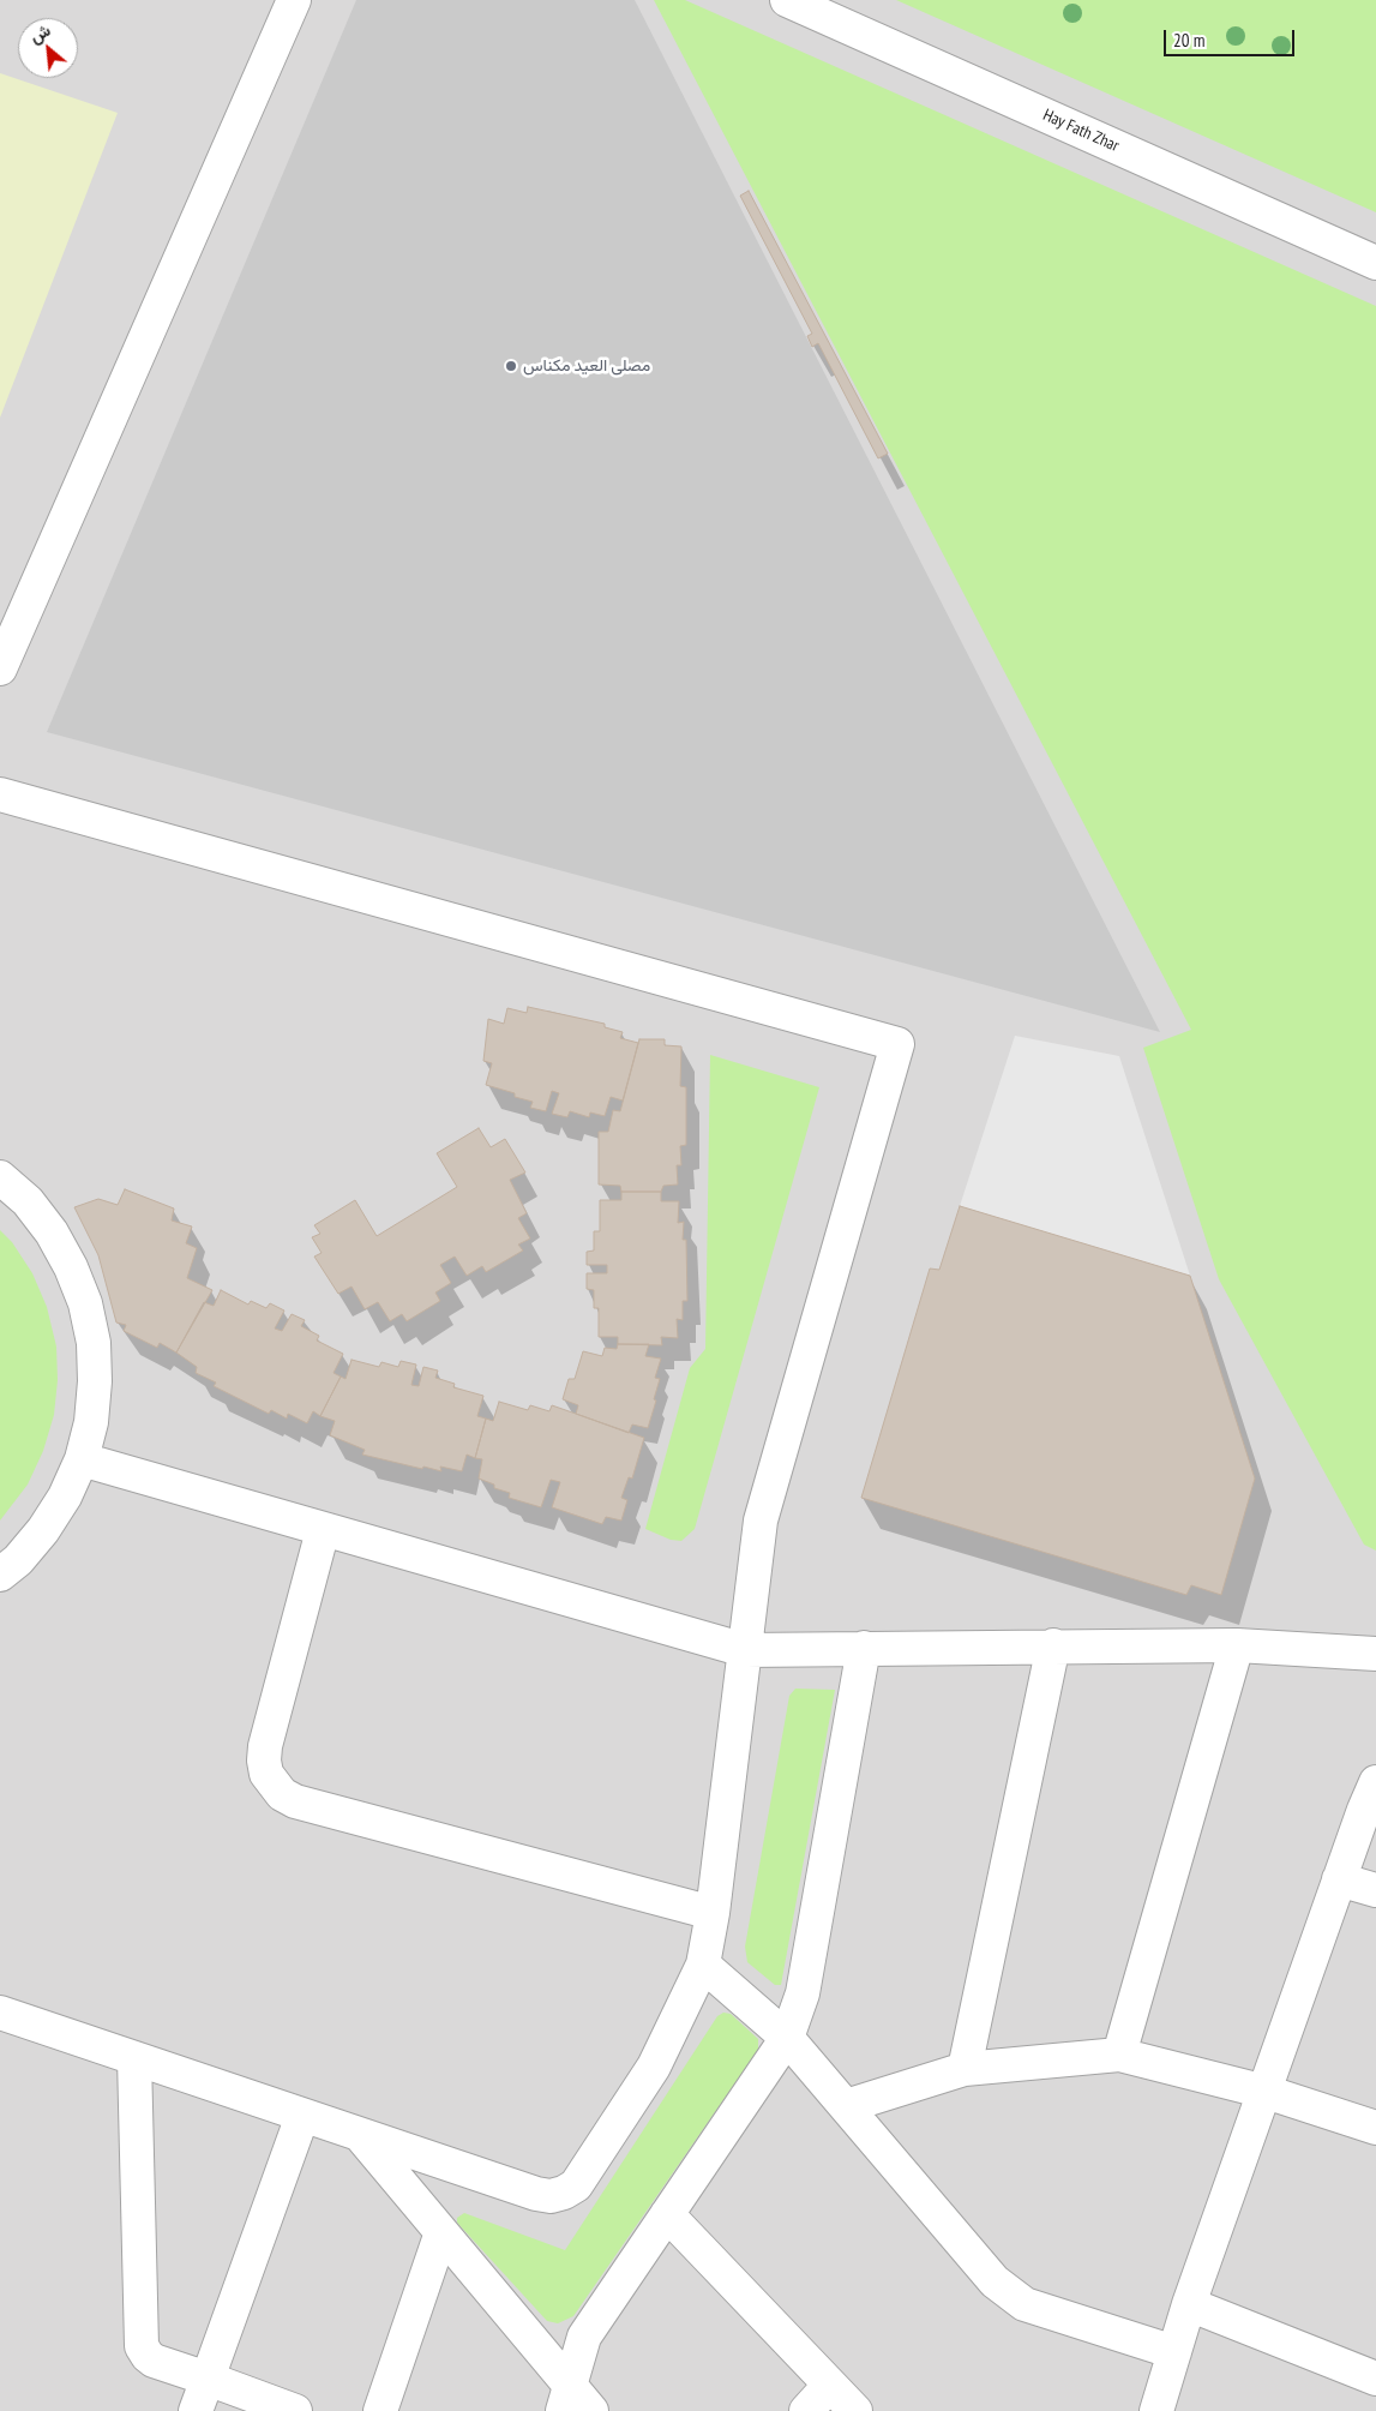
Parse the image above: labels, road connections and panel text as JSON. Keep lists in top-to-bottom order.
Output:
{
  "streets": {
    "street": ["Hay Fath Zhar"]
  },
  "places": ["مصلى العيد مكناس"],
  "scale_bar": "20 m",
  "north": "top left"
}
